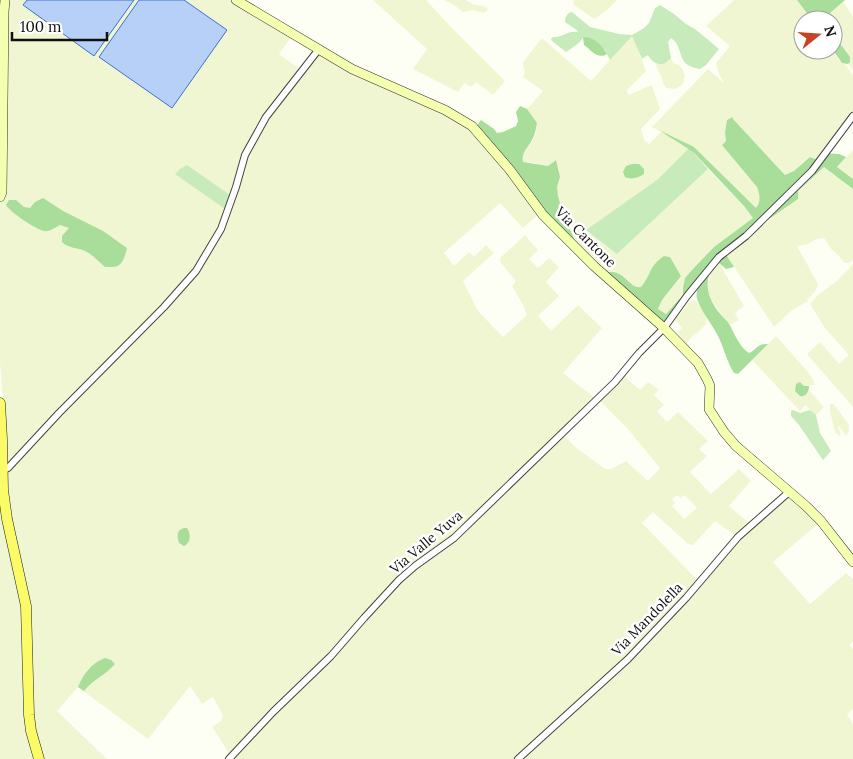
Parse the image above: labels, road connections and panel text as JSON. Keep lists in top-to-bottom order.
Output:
{
  "streets": {
    "main road": ["Via Cantone"],
    "street": ["Via Valle Yuva", "Via Mandolella"]
  },
  "crossings": [
    ["Via Cantone", "Via Valle Yuva"],
    ["Via Cantone", "Via Mandolella"]
  ],
  "scale_bar": "100 m",
  "north": "right"
}
